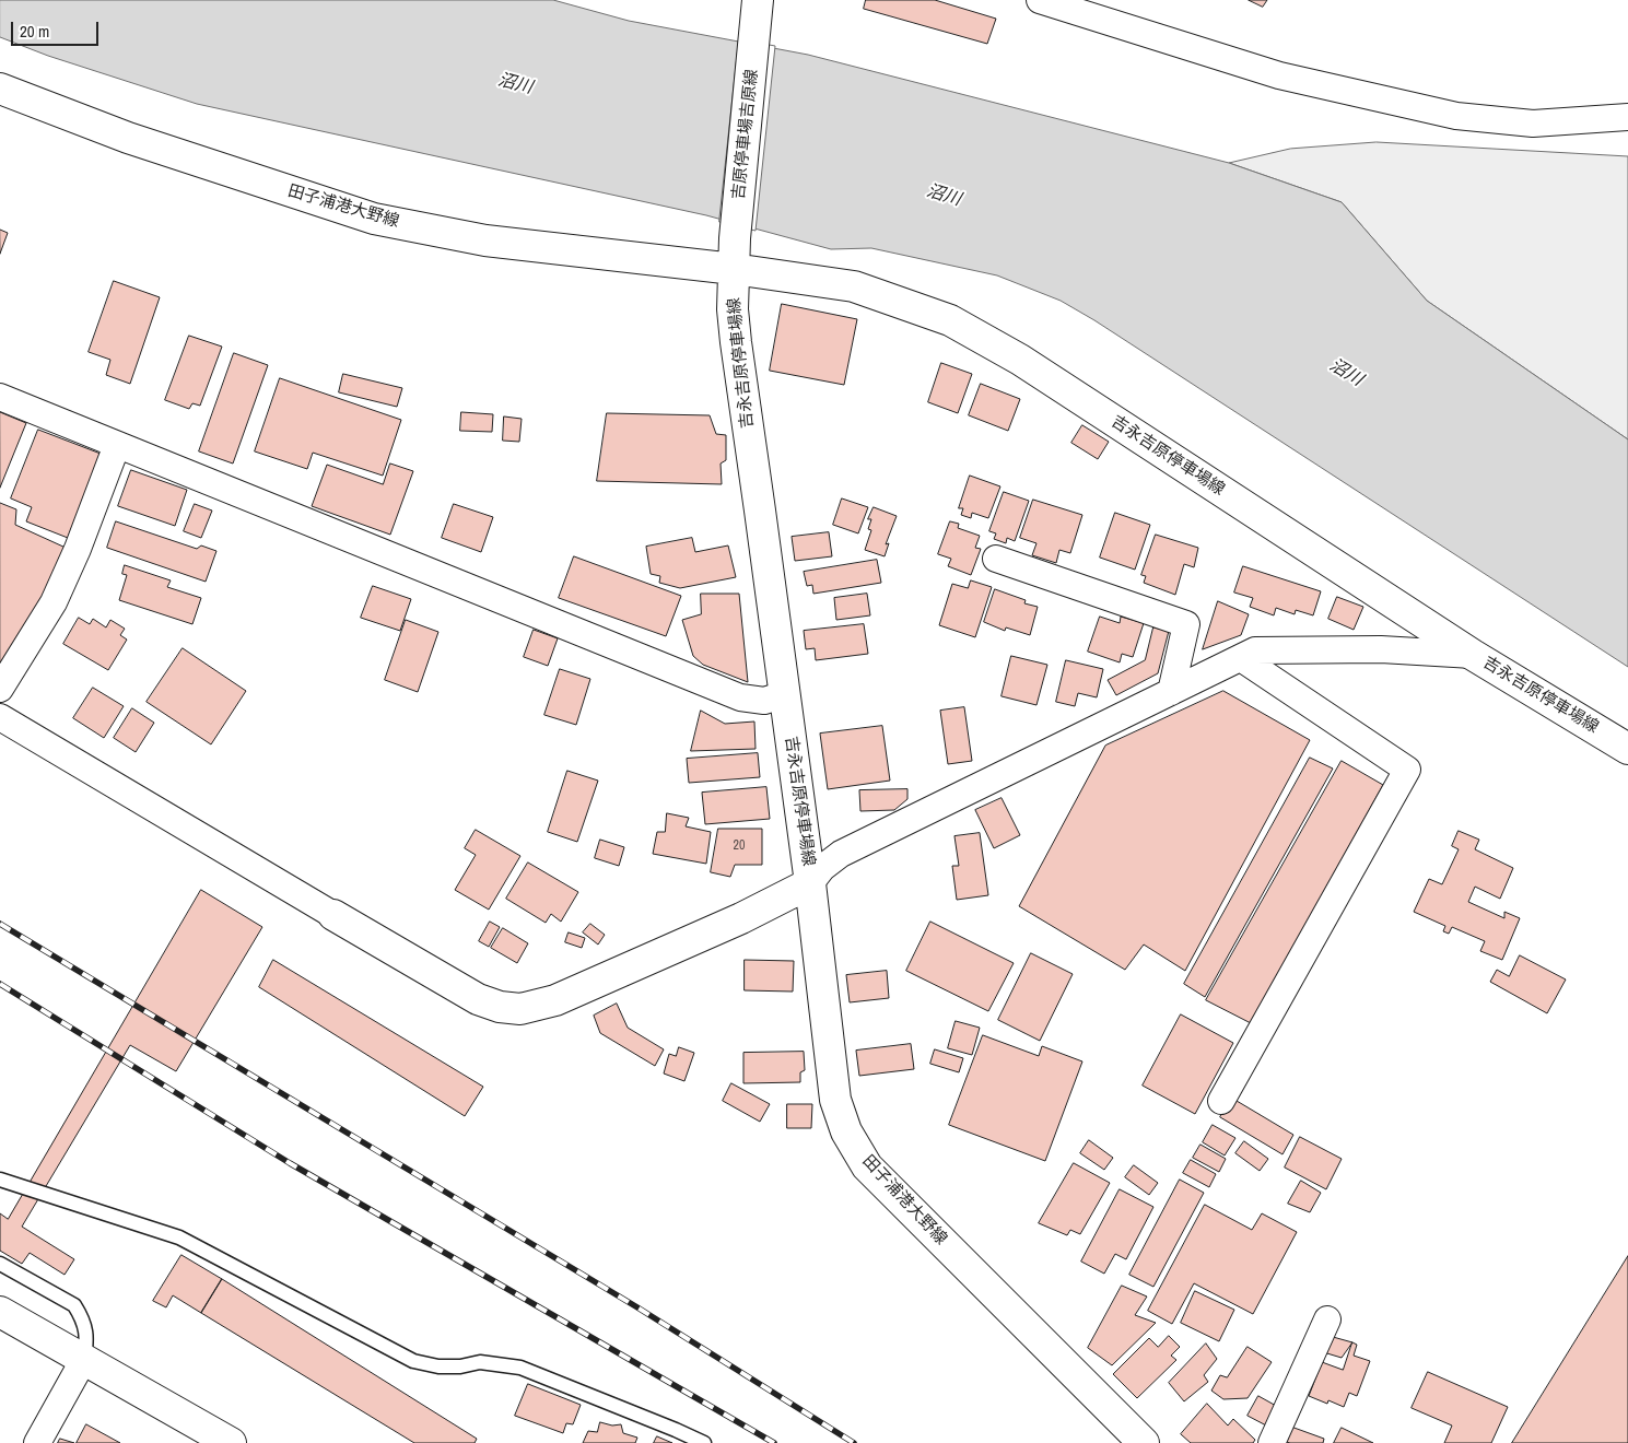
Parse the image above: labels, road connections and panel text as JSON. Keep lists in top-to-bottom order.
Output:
{
  "streets": {
    "main road": ["吉原停車場吉原線", "田子浦港大野線", "吉永吉原停車場線"]
  },
  "crossings": [
    ["吉原停車場吉原線", "田子浦港大野線"],
    ["吉原停車場吉原線", "吉永吉原停車場線"],
    ["田子浦港大野線", "吉永吉原停車場線"]
  ],
  "water": ["沼川"],
  "house_numbers": ["20"],
  "scale_bar": "20 m"
}
